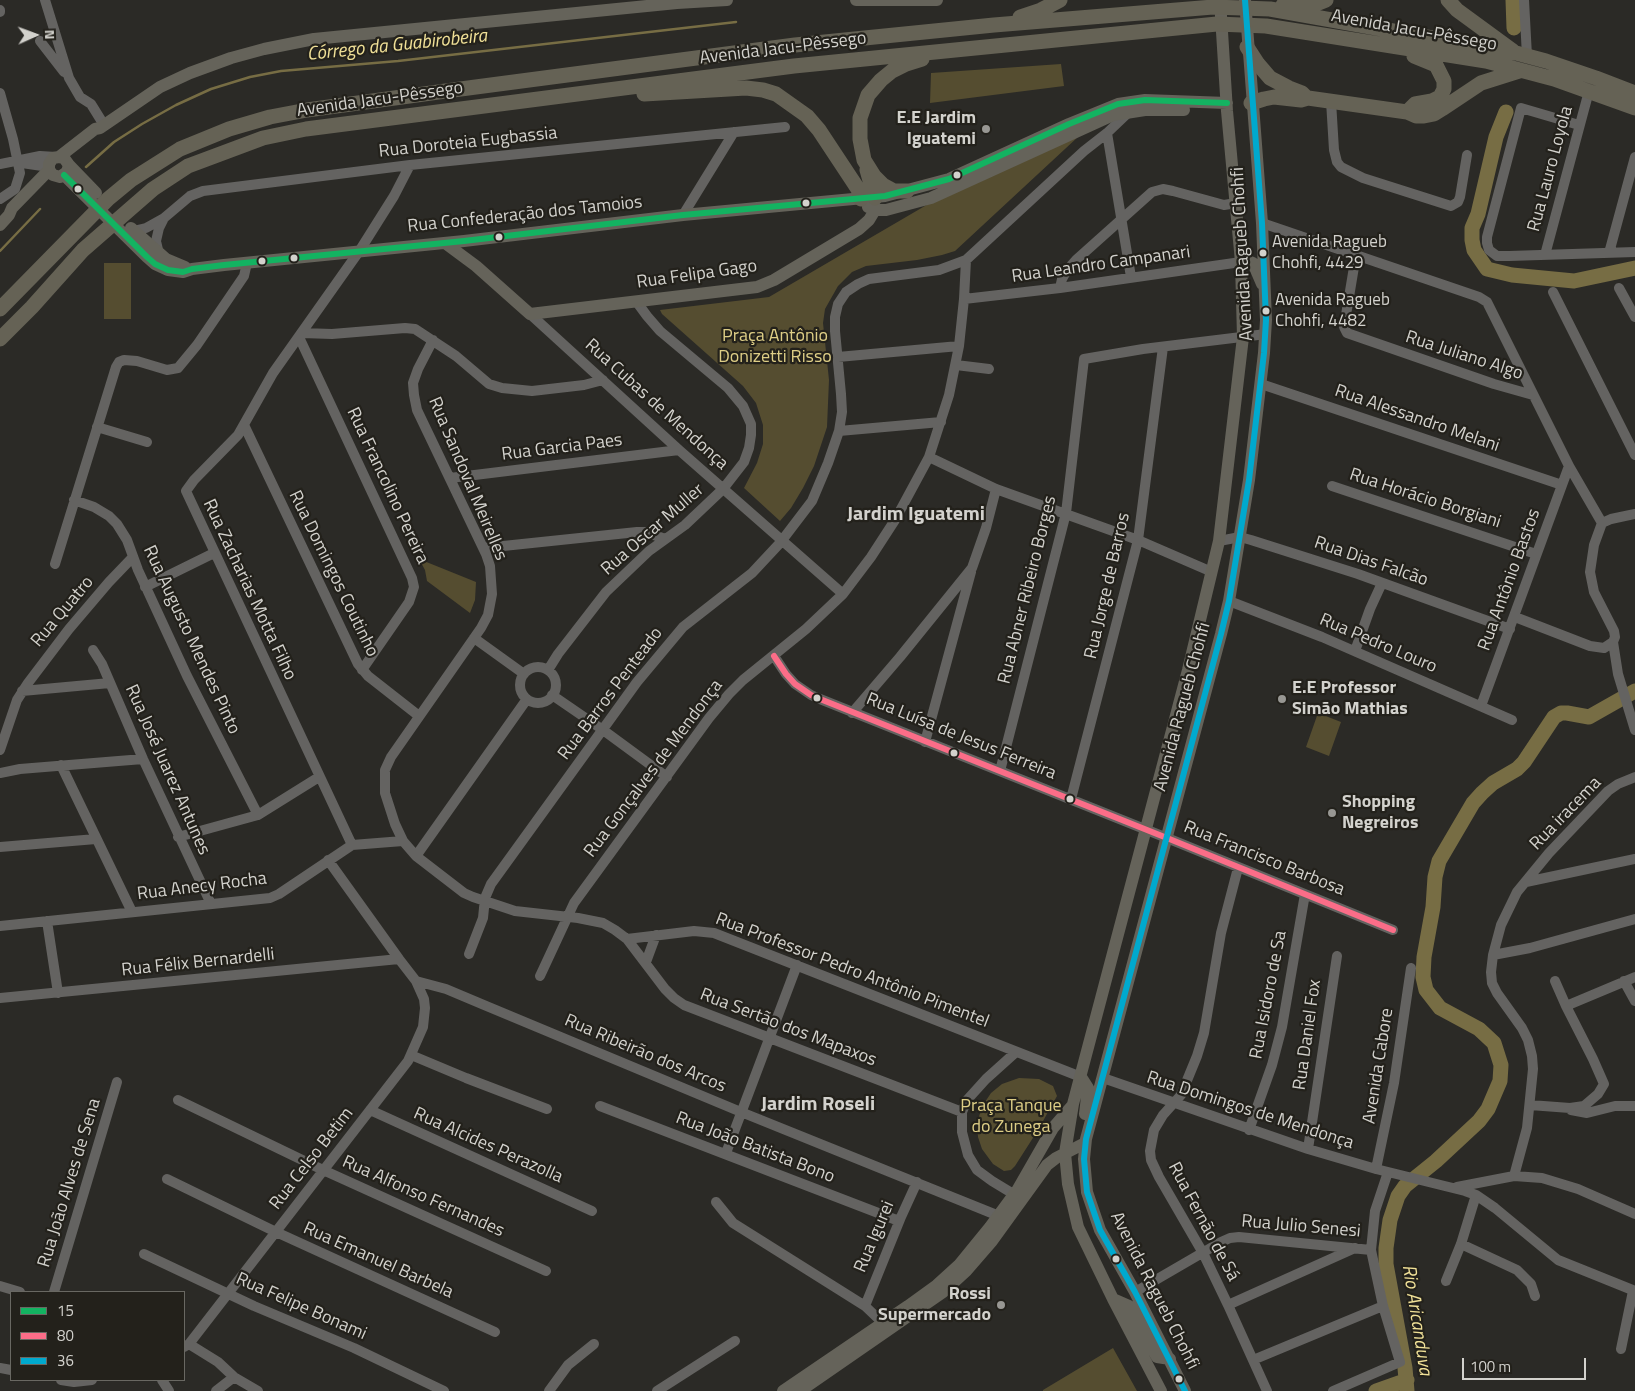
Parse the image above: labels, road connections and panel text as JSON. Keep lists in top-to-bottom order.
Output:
{
  "streets": {
    "highway": ["Avenida Jacu-Pêssego"],
    "main road": [
      "Rua Confederação dos Tamoios",
      "Avenida Ragueb Chohfi",
      "Rua Felipa Gago",
      "Rua Cubas de Mendonça"
    ],
    "street": [
      "Rua Doroteia Eugbassia",
      "Rua Lauro Loyola",
      "Rua Leandro Campanari",
      "Rua Juliano Algo",
      "Rua Alessandro Melani",
      "Rua Garcia Paes",
      "Rua Sandoval Meirelles",
      "Rua Francolino Pereira",
      "Rua Horácio Borgiani",
      "Rua Oscar Muller",
      "Rua Dias Falcão",
      "Rua Domingos Coutinho",
      "Rua Antônio Bastos",
      "Rua Jorge de Barros",
      "Rua Zacharias Motta Filho",
      "Rua Abner Ribeiro Borges",
      "Rua Quatro",
      "Rua Augusto Mendes Pinto",
      "Rua Pedro Louro",
      "Rua Barros Penteado",
      "Rua Luísa de Jesus Ferreira",
      "Rua Gonçalves de Mendonça",
      "Rua José Juarez Antunes",
      "Rua iracema",
      "Rua Francisco Barbosa",
      "Rua Anecy Rocha",
      "Rua Félix Bernardelli",
      "Rua Professor Pedro Antônio Pimentel",
      "Rua Isidoro de Sa",
      "Rua Sertão dos Mapaxos",
      "Rua Daniel Fox",
      "Rua Ribeirão dos Arcos",
      "Avenida Cabore",
      "Rua Domingos de Mendonça",
      "Rua Alcides Perazolla",
      "Rua João Batista Bono",
      "Rua Celso Betim",
      "Rua João Alves de Sena",
      "Rua Alfonso Fernandes",
      "Rua Fernão de Sá",
      "Rua Julio Senesi",
      "Rua Igurei",
      "Rua Emanuel Barbela",
      "Rua Felipe Bonami"
    ]
  },
  "crossings": [
    ["Avenida Jacu-Pêssego", "Rua Lauro Loyola"],
    ["Rua Doroteia Eugbassia", "Rua Confederação dos Tamoios"],
    ["Rua Doroteia Eugbassia", "Rua Zacharias Motta Filho"],
    ["Rua Confederação dos Tamoios", "Avenida Ragueb Chohfi"],
    ["Rua Confederação dos Tamoios", "Rua Felipa Gago"],
    ["Rua Confederação dos Tamoios", "Rua Cubas de Mendonça"],
    ["Rua Confederação dos Tamoios", "Rua Zacharias Motta Filho"],
    ["Rua Confederação dos Tamoios", "Rua Barros Penteado"],
    ["Avenida Ragueb Chohfi", "Rua Leandro Campanari"],
    ["Avenida Ragueb Chohfi", "Rua Alessandro Melani"],
    ["Avenida Ragueb Chohfi", "Rua Dias Falcão"],
    ["Avenida Ragueb Chohfi", "Rua Abner Ribeiro Borges"],
    ["Avenida Ragueb Chohfi", "Rua Pedro Louro"],
    ["Avenida Ragueb Chohfi", "Rua Luísa de Jesus Ferreira"],
    ["Avenida Ragueb Chohfi", "Rua Francisco Barbosa"],
    ["Avenida Ragueb Chohfi", "Rua Professor Pedro Antônio Pimentel"],
    ["Avenida Ragueb Chohfi", "Rua Domingos de Mendonça"],
    ["Avenida Ragueb Chohfi", "Rua Julio Senesi"],
    ["Rua Leandro Campanari", "Rua Gonçalves de Mendonça"],
    ["Rua Felipa Gago", "Rua Cubas de Mendonça"],
    ["Rua Felipa Gago", "Rua Oscar Muller"],
    ["Rua Cubas de Mendonça", "Rua Garcia Paes"],
    ["Rua Cubas de Mendonça", "Rua Oscar Muller"],
    ["Rua Cubas de Mendonça", "Rua Barros Penteado"],
    ["Rua Cubas de Mendonça", "Rua Gonçalves de Mendonça"],
    ["Rua Alessandro Melani", "Rua Antônio Bastos"],
    ["Rua Garcia Paes", "Rua Sandoval Meirelles"],
    ["Rua Sandoval Meirelles", "Rua Domingos Coutinho"],
    ["Rua Sandoval Meirelles", "Rua Anecy Rocha"],
    ["Rua Francolino Pereira", "Rua Domingos Coutinho"],
    ["Rua Francolino Pereira", "Rua Zacharias Motta Filho"],
    ["Rua Horácio Borgiani", "Rua Antônio Bastos"],
    ["Rua Dias Falcão", "Rua Antônio Bastos"],
    ["Rua Domingos Coutinho", "Rua Zacharias Motta Filho"],
    ["Rua Antônio Bastos", "Rua Pedro Louro"],
    ["Rua Jorge de Barros", "Rua Abner Ribeiro Borges"],
    ["Rua Jorge de Barros", "Rua Luísa de Jesus Ferreira"],
    ["Rua Zacharias Motta Filho", "Rua Anecy Rocha"],
    ["Rua Abner Ribeiro Borges", "Rua Luísa de Jesus Ferreira"],
    ["Rua Quatro", "Rua Augusto Mendes Pinto"],
    ["Rua Barros Penteado", "Rua Gonçalves de Mendonça"],
    ["Rua Luísa de Jesus Ferreira", "Rua Francisco Barbosa"],
    ["Rua José Juarez Antunes", "Rua Anecy Rocha"],
    ["Rua Francisco Barbosa", "Rua Isidoro de Sa"],
    ["Rua Francisco Barbosa", "Rua Fernão de Sá"],
    ["Rua Professor Pedro Antônio Pimentel", "Rua Sertão dos Mapaxos"],
    ["Rua Isidoro de Sa", "Rua Domingos de Mendonça"],
    ["Rua Daniel Fox", "Rua Domingos de Mendonça"],
    ["Rua Ribeirão dos Arcos", "Rua Celso Betim"],
    ["Rua Ribeirão dos Arcos", "Rua Igurei"],
    ["Avenida Cabore", "Rua Domingos de Mendonça"],
    ["Rua Domingos de Mendonça", "Rua Fernão de Sá"],
    ["Rua Alcides Perazolla", "Rua Celso Betim"],
    ["Rua João Batista Bono", "Rua Igurei"],
    ["Rua Celso Betim", "Rua Alfonso Fernandes"],
    ["Rua Celso Betim", "Rua Emanuel Barbela"],
    ["Rua Celso Betim", "Rua Felipe Bonami"],
    ["Rua Fernão de Sá", "Rua Julio Senesi"]
  ],
  "districts": ["Jardim Iguatemi", "Jardim Roseli"],
  "water": ["Córrego da Guabirobeira", "Rio Aricanduva"],
  "parks": ["Praça Antônio Donizetti Risso", "Praça Tanque do Zunega"],
  "places": [
    "E.E Jardim Iguatemi",
    "Avenida Ragueb Chohfi, 4429",
    "Avenida Ragueb Chohfi, 4482",
    "E.E Professor Simão Mathias",
    "Shopping Negreiros",
    "Rossi Supermercado"
  ],
  "lines": ["transit line 36", "transit line 15", "transit line 80"],
  "legend": ["15", "80", "36"],
  "scale_bar": "100 m",
  "north": "right"
}
